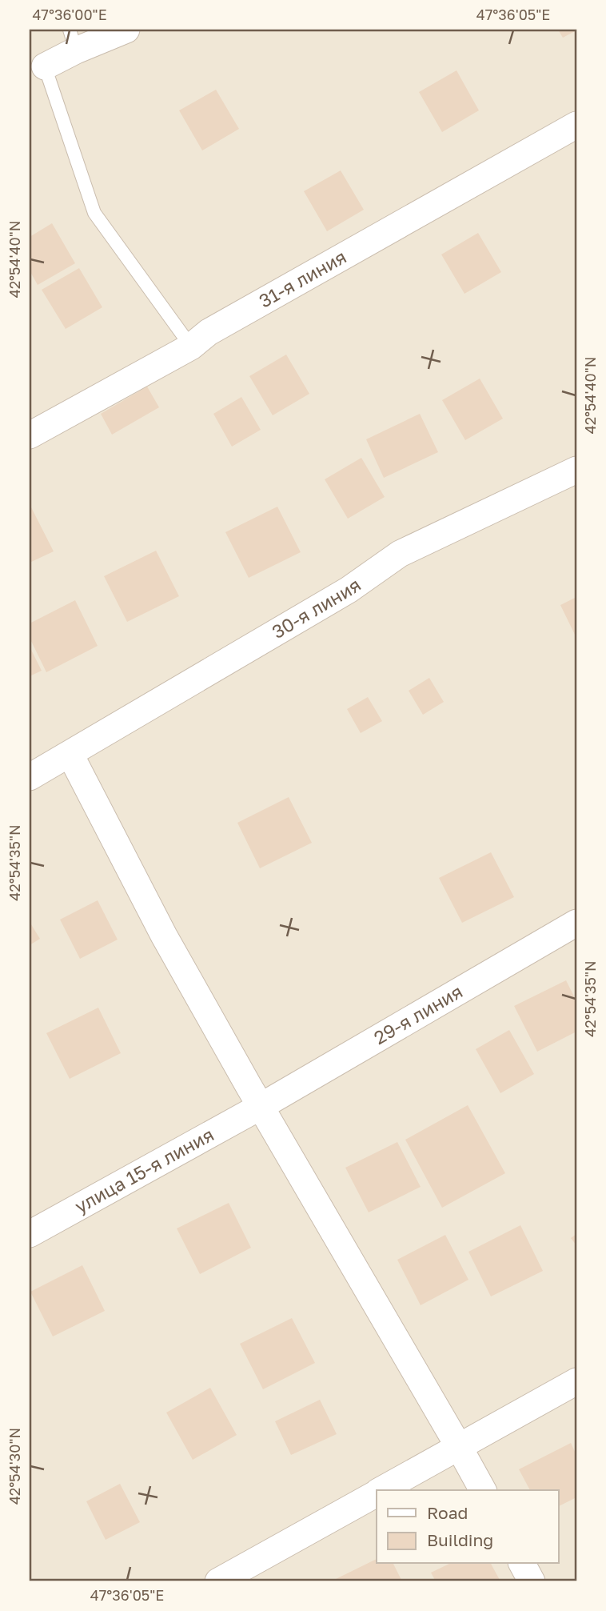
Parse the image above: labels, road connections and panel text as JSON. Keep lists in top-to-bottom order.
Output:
{
  "streets": {
    "street": [
      "31-я линия",
      "30-я линия",
      "29-я линия",
      "улица 15-я линия"
    ]
  },
  "crossings": [
    ["29-я линия", "улица 15-я линия"]
  ],
  "legend": ["Road", "Building"],
  "coordinates": [
    "47°36'00\"E",
    "47°36'05\"E",
    "42°54'40\"N",
    "42°54'35\"N",
    "42°54'30\"N"
  ]
}
